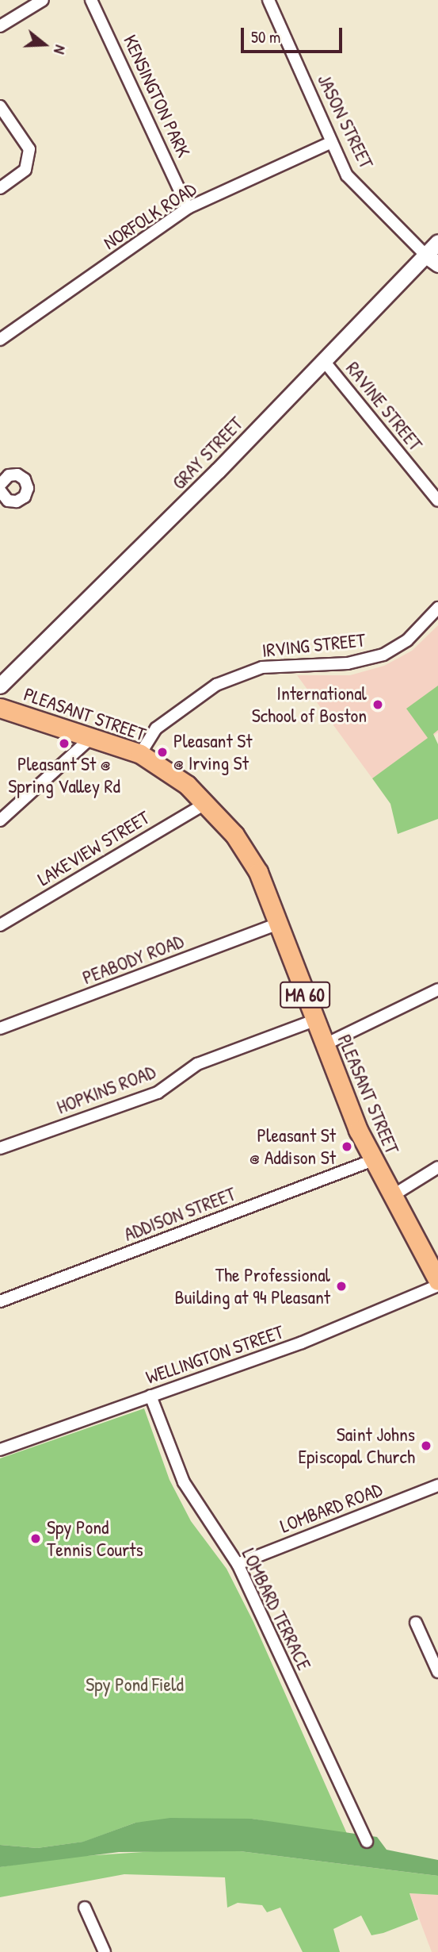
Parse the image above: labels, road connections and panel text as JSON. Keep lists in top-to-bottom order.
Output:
{
  "streets": {
    "main road": ["PLEASANT STREET", "MA 60"],
    "street": [
      "KENSINGTON PARK",
      "JASON STREET",
      "NORFOLK ROAD",
      "RAVINE STREET",
      "GRAY STREET",
      "IRVING STREET",
      "LAKEVIEW STREET",
      "PEABODY ROAD",
      "HOPKINS ROAD",
      "ADDISON STREET",
      "WELLINGTON STREET",
      "LOMBARD ROAD",
      "LOMBARD TERRACE"
    ]
  },
  "crossings": [
    ["KENSINGTON PARK", "NORFOLK ROAD"],
    ["JASON STREET", "NORFOLK ROAD"],
    ["JASON STREET", "GRAY STREET"],
    ["RAVINE STREET", "GRAY STREET"],
    ["IRVING STREET", "PLEASANT STREET"],
    ["PLEASANT STREET", "LAKEVIEW STREET"],
    ["PLEASANT STREET", "PEABODY ROAD"],
    ["PLEASANT STREET", "HOPKINS ROAD"],
    ["PLEASANT STREET", "ADDISON STREET"],
    ["WELLINGTON STREET", "LOMBARD TERRACE"],
    ["LOMBARD ROAD", "LOMBARD TERRACE"]
  ],
  "parks": ["Spy Pond Field"],
  "places": [
    "International School of Boston",
    "Pleasant St @ Spring Valley Rd",
    "Pleasant St @ Irving St",
    "Pleasant St @ Addison St",
    "The Professional Building at 94 Pleasant",
    "Saint Johns Episcopal Church",
    "Spy Pond Tennis Courts"
  ],
  "scale_bar": "50 m",
  "north": "right"
}
